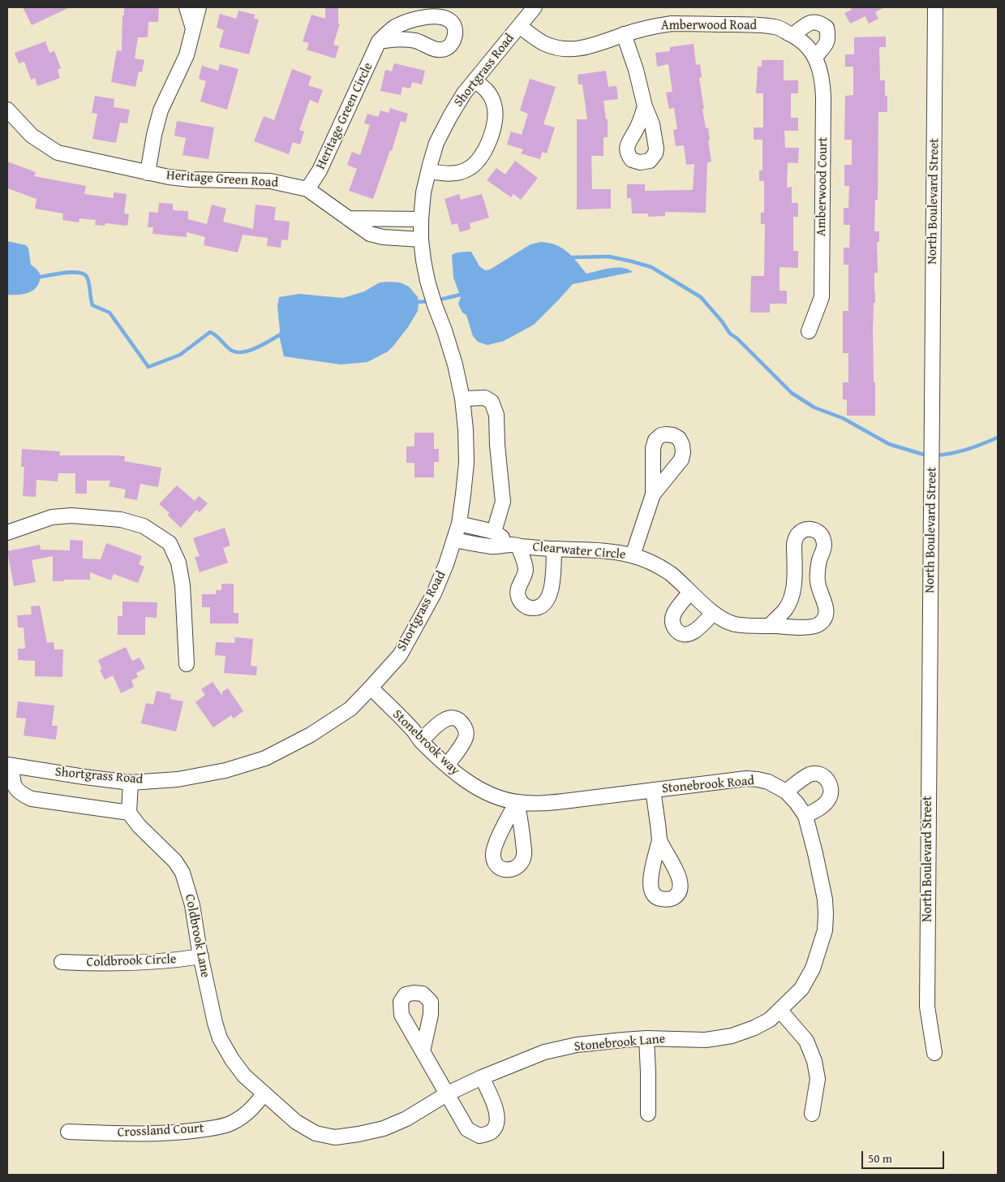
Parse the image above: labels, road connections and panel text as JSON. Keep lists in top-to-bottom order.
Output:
{
  "streets": {
    "street": [
      "Amberwood Road",
      "Shortgrass Road",
      "Heritage Green Circle",
      "Heritage Green Road",
      "Amberwood Court",
      "North Boulevard Street",
      "Clearwater Circle",
      "Stonebrook way",
      "Stonebrook Road",
      "Coldbrook Lane",
      "Coldbrook Circle",
      "Stonebrook Lane",
      "Crossland Court"
    ]
  },
  "crossings": [
    ["Amberwood Road", "Shortgrass Road"],
    ["Amberwood Road", "Amberwood Court"],
    ["Shortgrass Road", "Heritage Green Road"],
    ["Shortgrass Road", "Clearwater Circle"],
    ["Shortgrass Road", "Stonebrook way"],
    ["Heritage Green Circle", "Heritage Green Road"],
    ["Stonebrook way", "Stonebrook Road"],
    ["Stonebrook Road", "Stonebrook Lane"],
    ["Coldbrook Lane", "Coldbrook Circle"],
    ["Coldbrook Lane", "Stonebrook Lane"],
    ["Coldbrook Lane", "Crossland Court"],
    ["Stonebrook Lane", "Crossland Court"]
  ],
  "scale_bar": "50 m"
}
